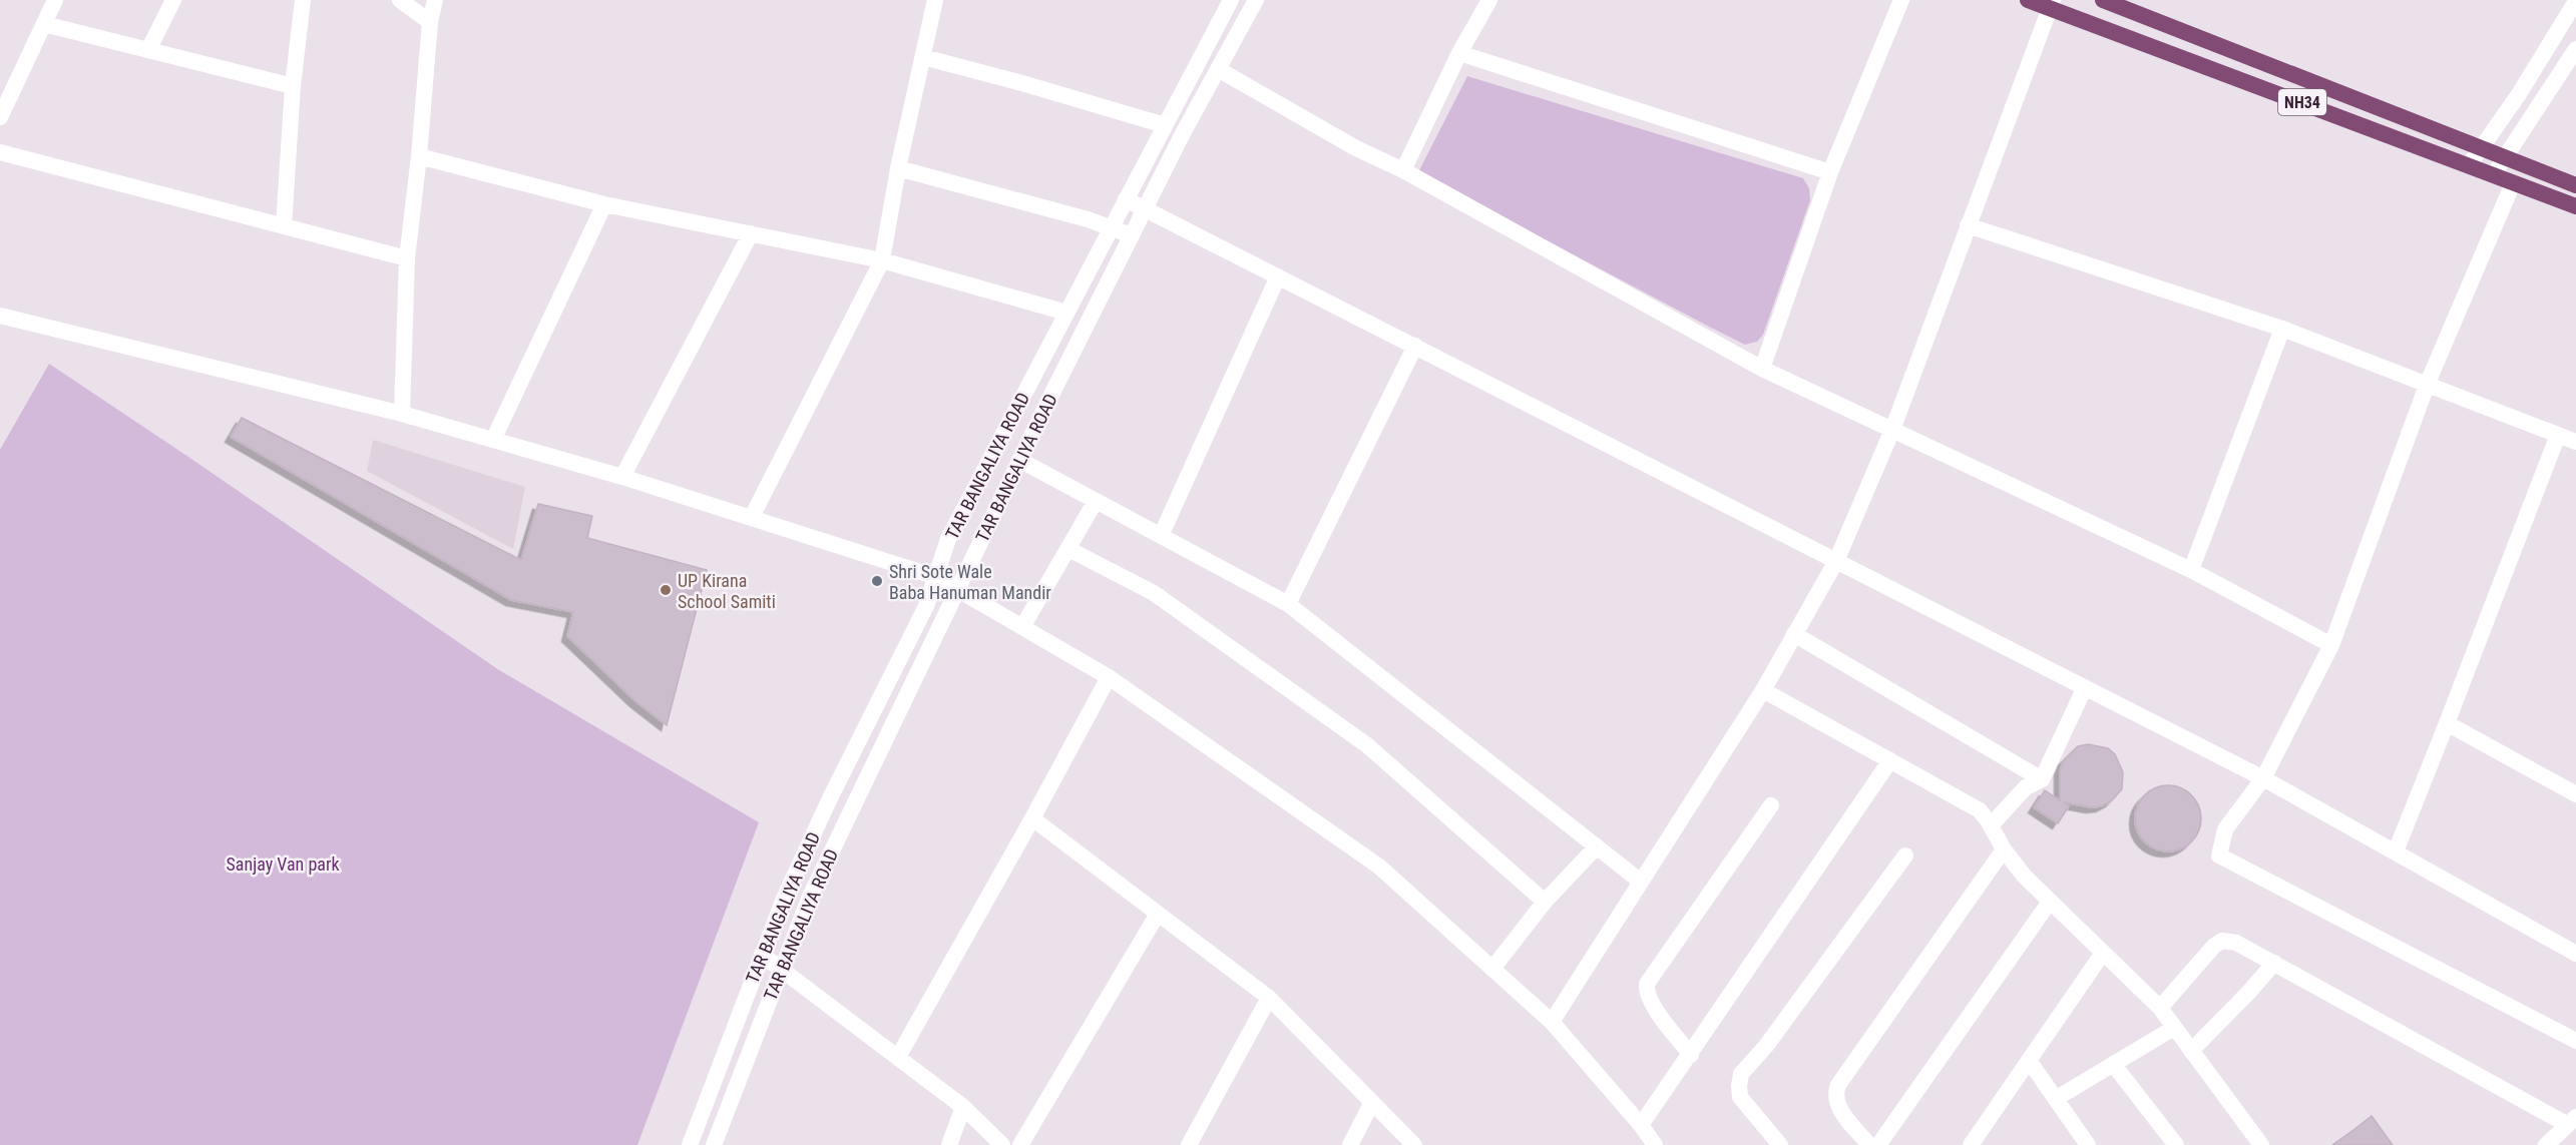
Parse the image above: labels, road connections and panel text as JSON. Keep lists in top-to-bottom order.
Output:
{
  "streets": {
    "highway": ["NH34"],
    "street": ["TAR BANGALIYA ROAD"]
  },
  "parks": ["Sanjay Van park"],
  "places": ["Shri Sote Wale Baba Hanuman Mandir", "UP Kirana School Samiti"]
}
